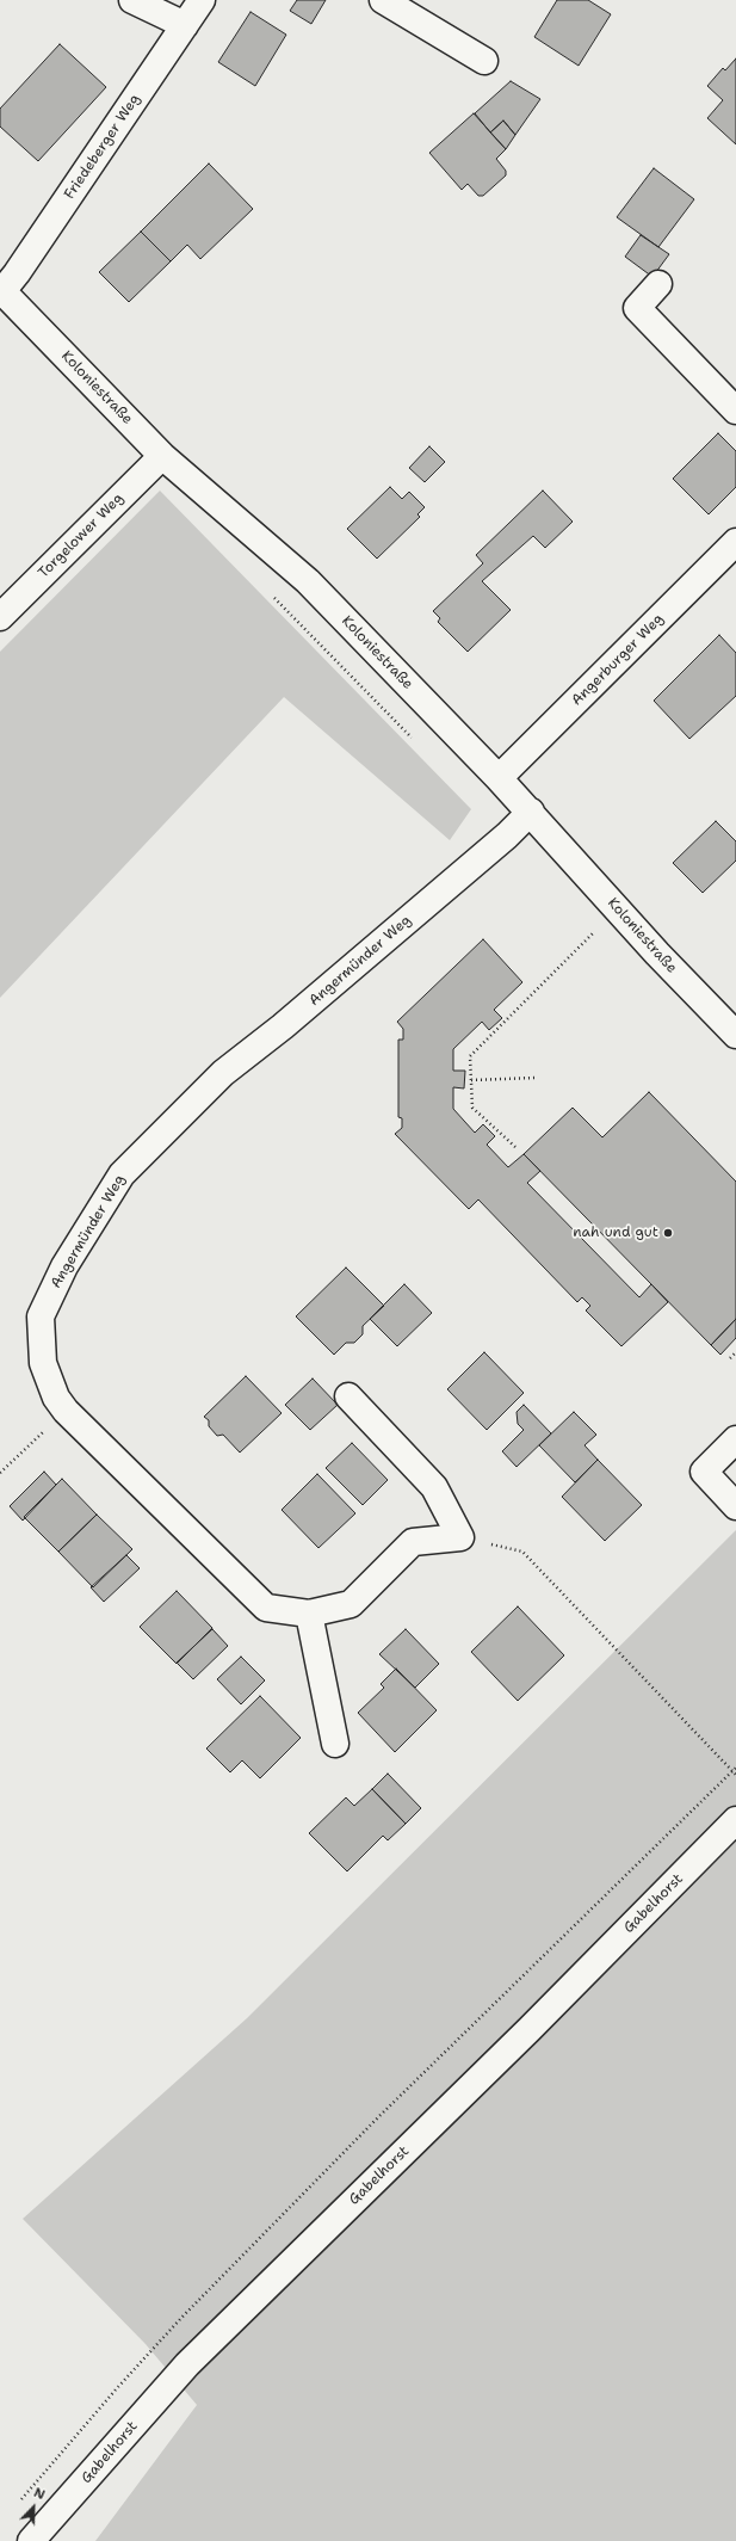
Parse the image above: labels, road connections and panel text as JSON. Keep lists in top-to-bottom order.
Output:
{
  "streets": {
    "street": [
      "Friedeberger Weg",
      "Koloniestraße",
      "Torgelower Weg",
      "Angerburger Weg",
      "Angermünder Weg",
      "Gabelhorst"
    ]
  },
  "crossings": [
    ["Friedeberger Weg", "Koloniestraße"],
    ["Koloniestraße", "Torgelower Weg"],
    ["Koloniestraße", "Angerburger Weg"],
    ["Koloniestraße", "Angermünder Weg"]
  ],
  "places": ["nah und gut"],
  "north": "top right"
}
